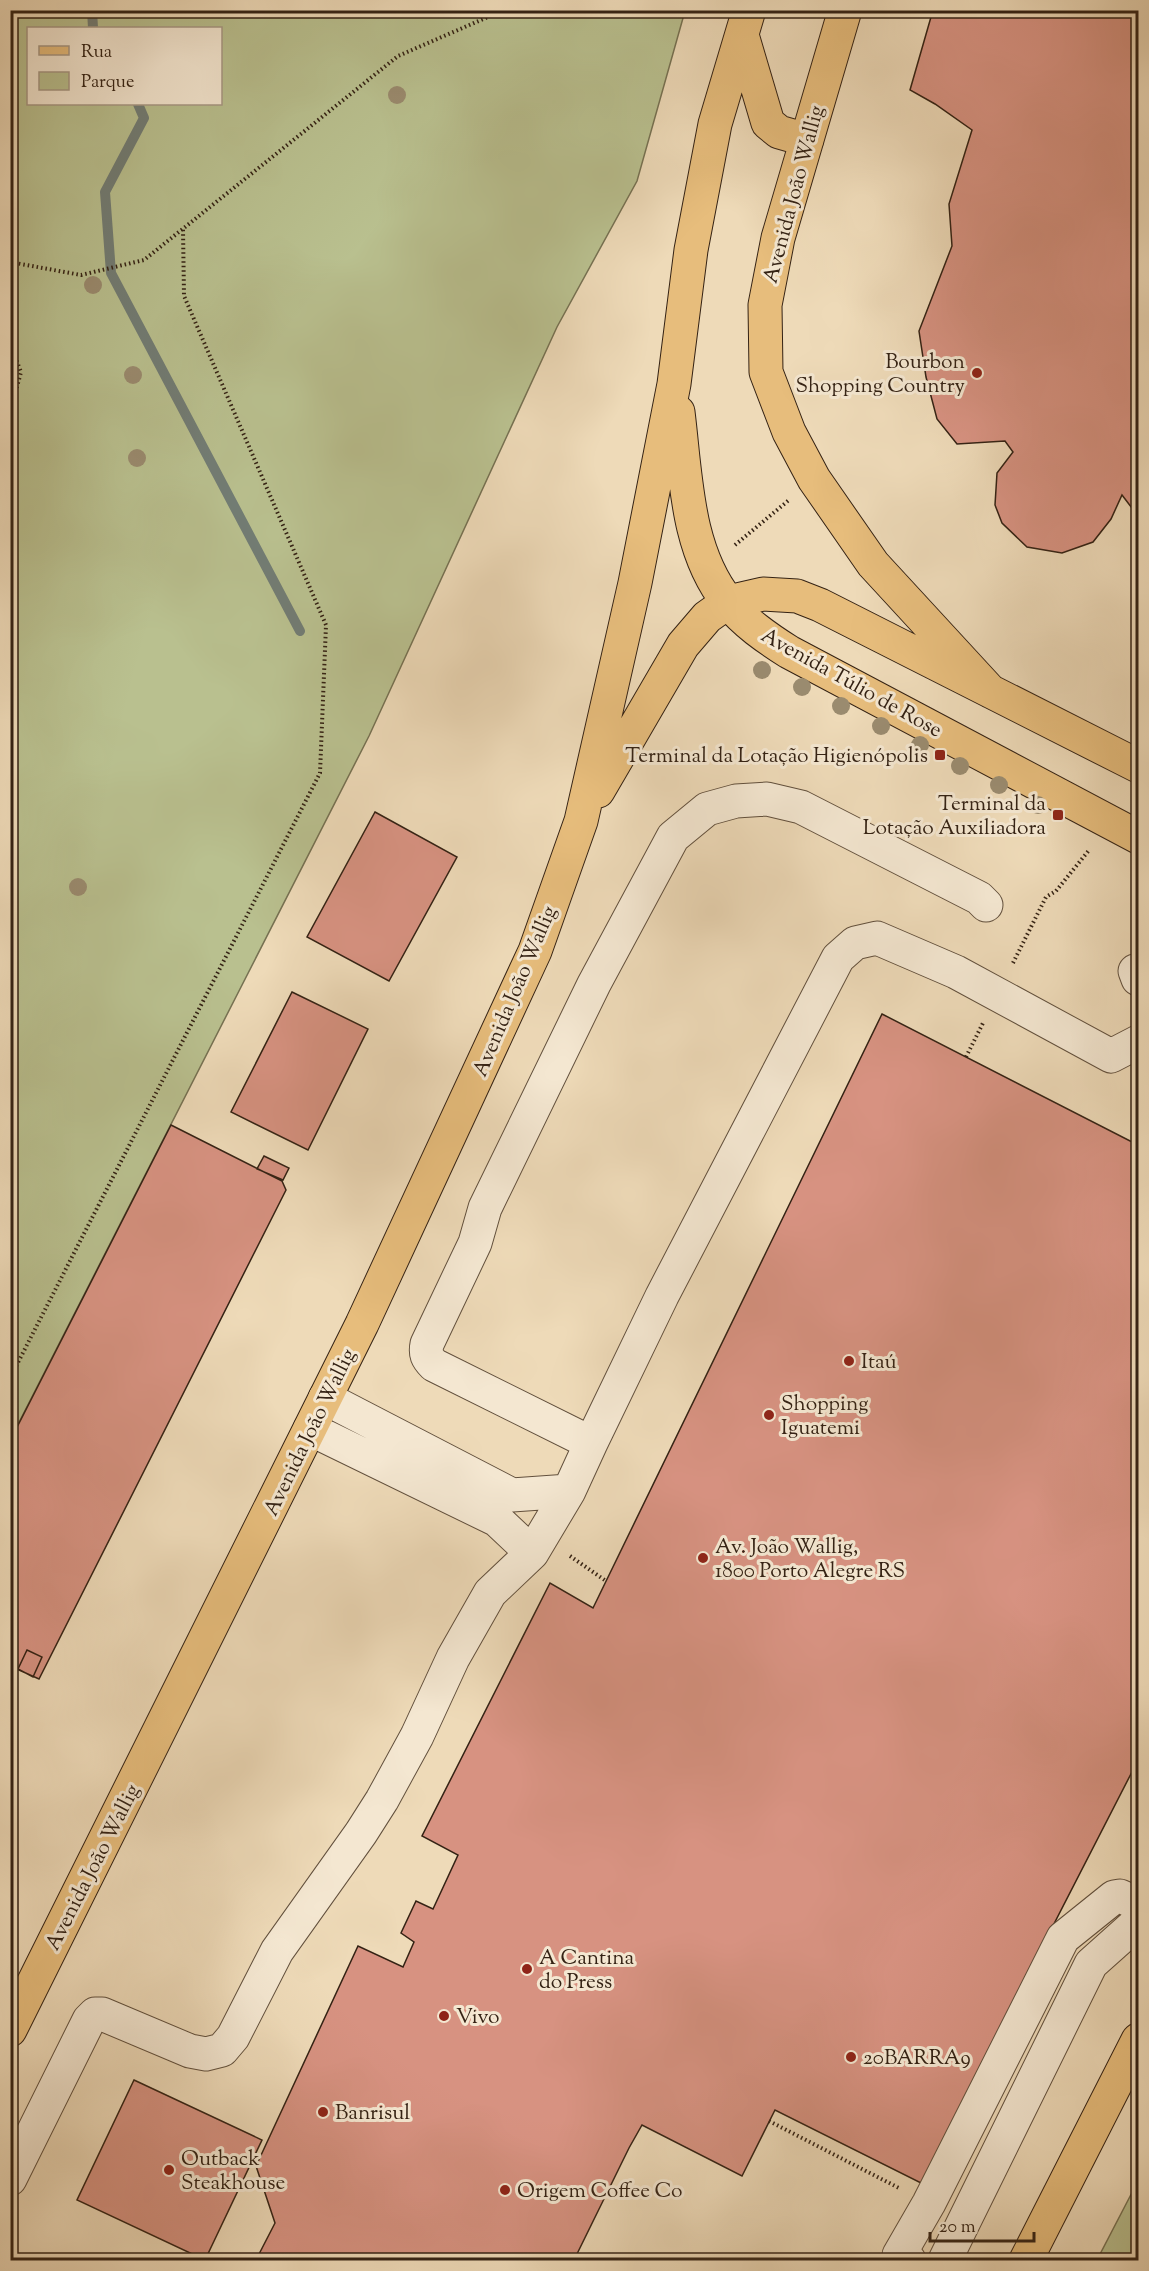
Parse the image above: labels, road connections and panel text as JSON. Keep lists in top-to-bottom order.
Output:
{
  "streets": {
    "main road": ["Avenida João Wallig", "Avenida Túlio de Rose"]
  },
  "crossings": [
    ["Avenida João Wallig", "Avenida Túlio de Rose"]
  ],
  "places": {
    "other": [
      "Bourbon Shopping Country",
      "Itaú",
      "Shopping Iguatemi",
      "Av. João Wallig, 1800 Porto Alegre RS",
      "A Cantina do Press",
      "Vivo",
      "20BARRA9",
      "Banrisul",
      "Outback Steakhouse",
      "Origem Coffee Co"
    ],
    "transit": ["Terminal da Lotação Higienópolis", "Terminal da Lotação Auxiliadora"]
  },
  "legend": ["Rua", "Parque"],
  "scale_bar": "20 m"
}
